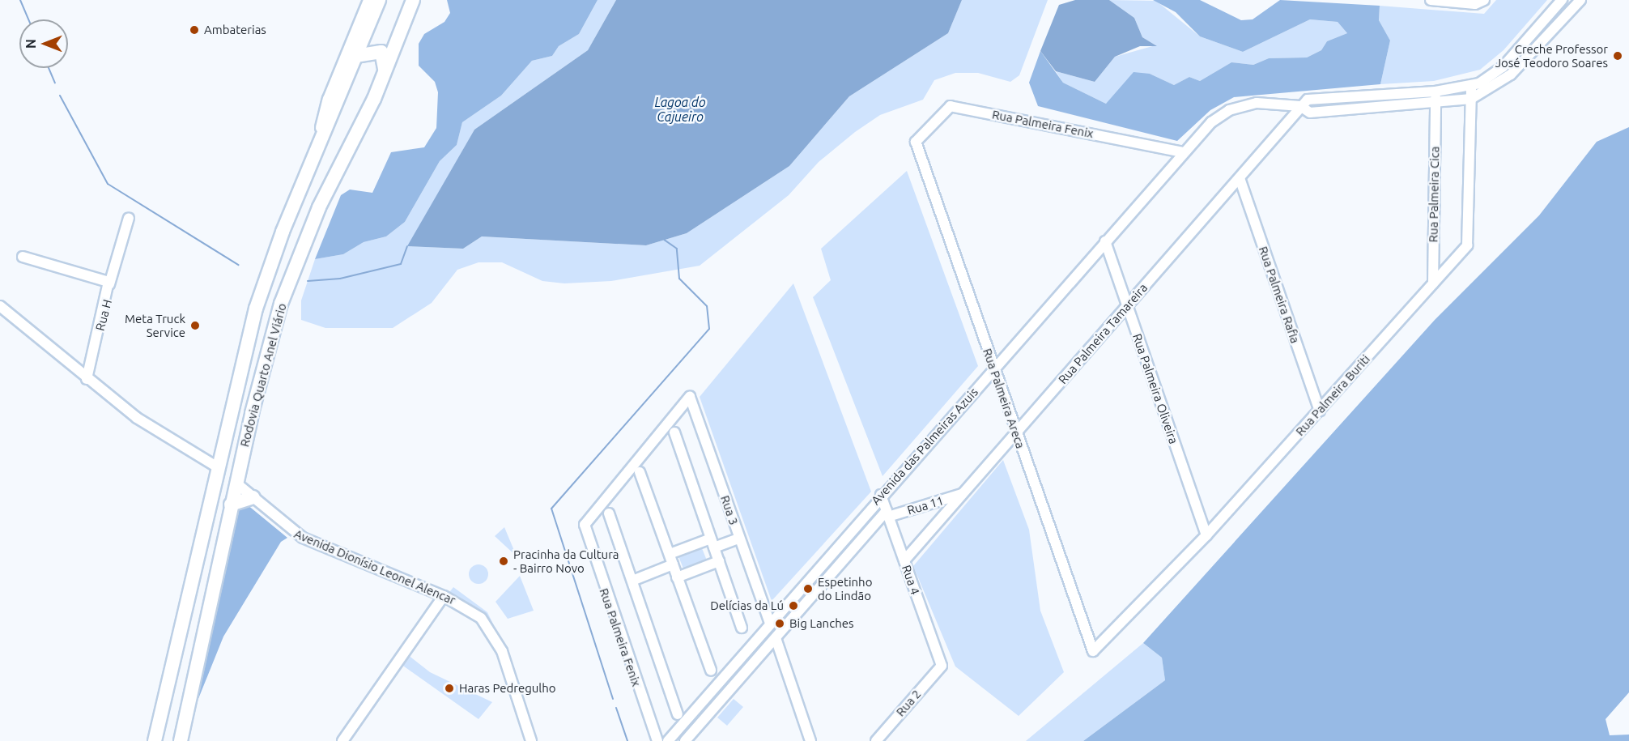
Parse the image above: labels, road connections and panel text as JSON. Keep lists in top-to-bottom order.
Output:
{
  "streets": {
    "highway": ["Rodovia Quarto Anel Viário"],
    "street": [
      "Rua Palmeira Fenix",
      "Rua Palmeira Cica",
      "Rua Palmeira Rafia",
      "Rua H",
      "Rua Palmeira Tamareira",
      "Rua Palmeira Oliveira",
      "Rua Palmeira Buriti",
      "Rua Palmeira Areca",
      "Avenida das Palmeiras Azuis",
      "Rua 11",
      "Rua 3",
      "Avenida Dionísio Leonel Alencar",
      "Rua 4",
      "Rua 2"
    ]
  },
  "crossings": [
    ["Rua Palmeira Fenix", "Rua Palmeira Areca"],
    ["Rua Palmeira Fenix", "Avenida das Palmeiras Azuis"],
    ["Rua Palmeira Fenix", "Rua 3"],
    ["Rua Palmeira Cica", "Rua Palmeira Buriti"],
    ["Rua Palmeira Cica", "Avenida das Palmeiras Azuis"],
    ["Rua Palmeira Rafia", "Rua Palmeira Tamareira"],
    ["Rua Palmeira Rafia", "Rua Palmeira Buriti"],
    ["Rua Palmeira Tamareira", "Rua Palmeira Oliveira"],
    ["Rua Palmeira Tamareira", "Rua Palmeira Areca"],
    ["Rua Palmeira Tamareira", "Avenida das Palmeiras Azuis"],
    ["Rua Palmeira Tamareira", "Rua 11"],
    ["Rua Palmeira Tamareira", "Rua 4"],
    ["Rodovia Quarto Anel Viário", "Avenida Dionísio Leonel Alencar"],
    ["Rua Palmeira Oliveira", "Rua Palmeira Buriti"],
    ["Rua Palmeira Oliveira", "Avenida das Palmeiras Azuis"],
    ["Rua Palmeira Buriti", "Rua Palmeira Areca"],
    ["Rua Palmeira Buriti", "Avenida das Palmeiras Azuis"],
    ["Rua Palmeira Areca", "Avenida das Palmeiras Azuis"],
    ["Avenida das Palmeiras Azuis", "Rua 11"],
    ["Avenida das Palmeiras Azuis", "Rua 3"],
    ["Avenida das Palmeiras Azuis", "Rua 4"],
    ["Rua 11", "Rua 4"],
    ["Rua 4", "Rua 2"]
  ],
  "water": ["Lagoa do Cajueiro"],
  "places": [
    "Ambaterias",
    "Creche Professor José Teodoro Soares",
    "Meta Truck Service",
    "Pracinha da Cultura - Bairro Novo",
    "Espetinho do Lindão",
    "Delícias da Lú",
    "Big Lanches",
    "Haras Pedregulho"
  ],
  "north": "left"
}
